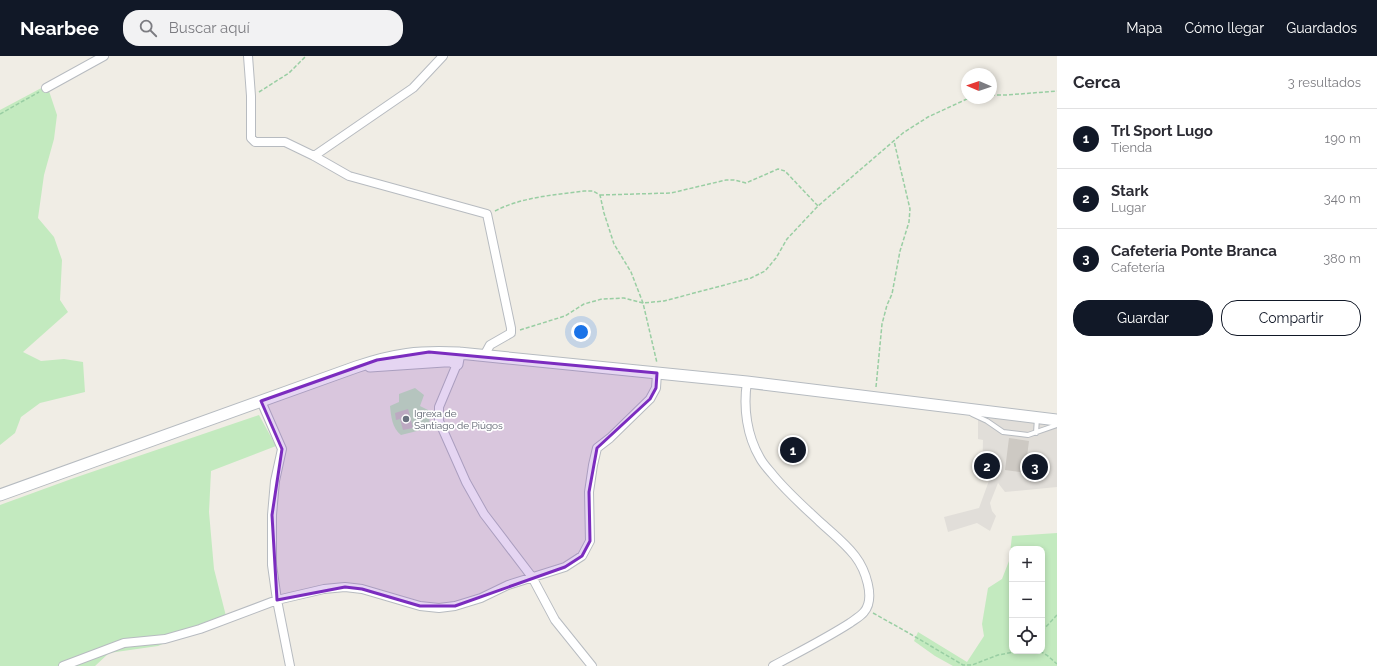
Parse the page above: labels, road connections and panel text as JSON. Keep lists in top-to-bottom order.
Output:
{
  "places": ["Igrexa de Santiago de Piúgos"],
  "north": "left",
  "page": {
    "header": "Nearbee",
    "search": "Buscar aquí",
    "nav": ["Mapa", "Cómo llegar", "Guardados"],
    "heading": ["Cerca", "3 resultados"],
    "list": [
      {
        "mark": "1",
        "name": "Trl Sport Lugo",
        "note": "Tienda",
        "value": "190 m"
      },
      {
        "mark": "2",
        "name": "Stark",
        "note": "Lugar",
        "value": "340 m"
      },
      {
        "mark": "3",
        "name": "Cafeteria Ponte Branca",
        "note": "Cafetería",
        "value": "380 m"
      }
    ],
    "buttons": ["Guardar", "Compartir"],
    "pins": ["1", "2", "3"],
    "map_buttons": ["+", "−"]
  }
}
